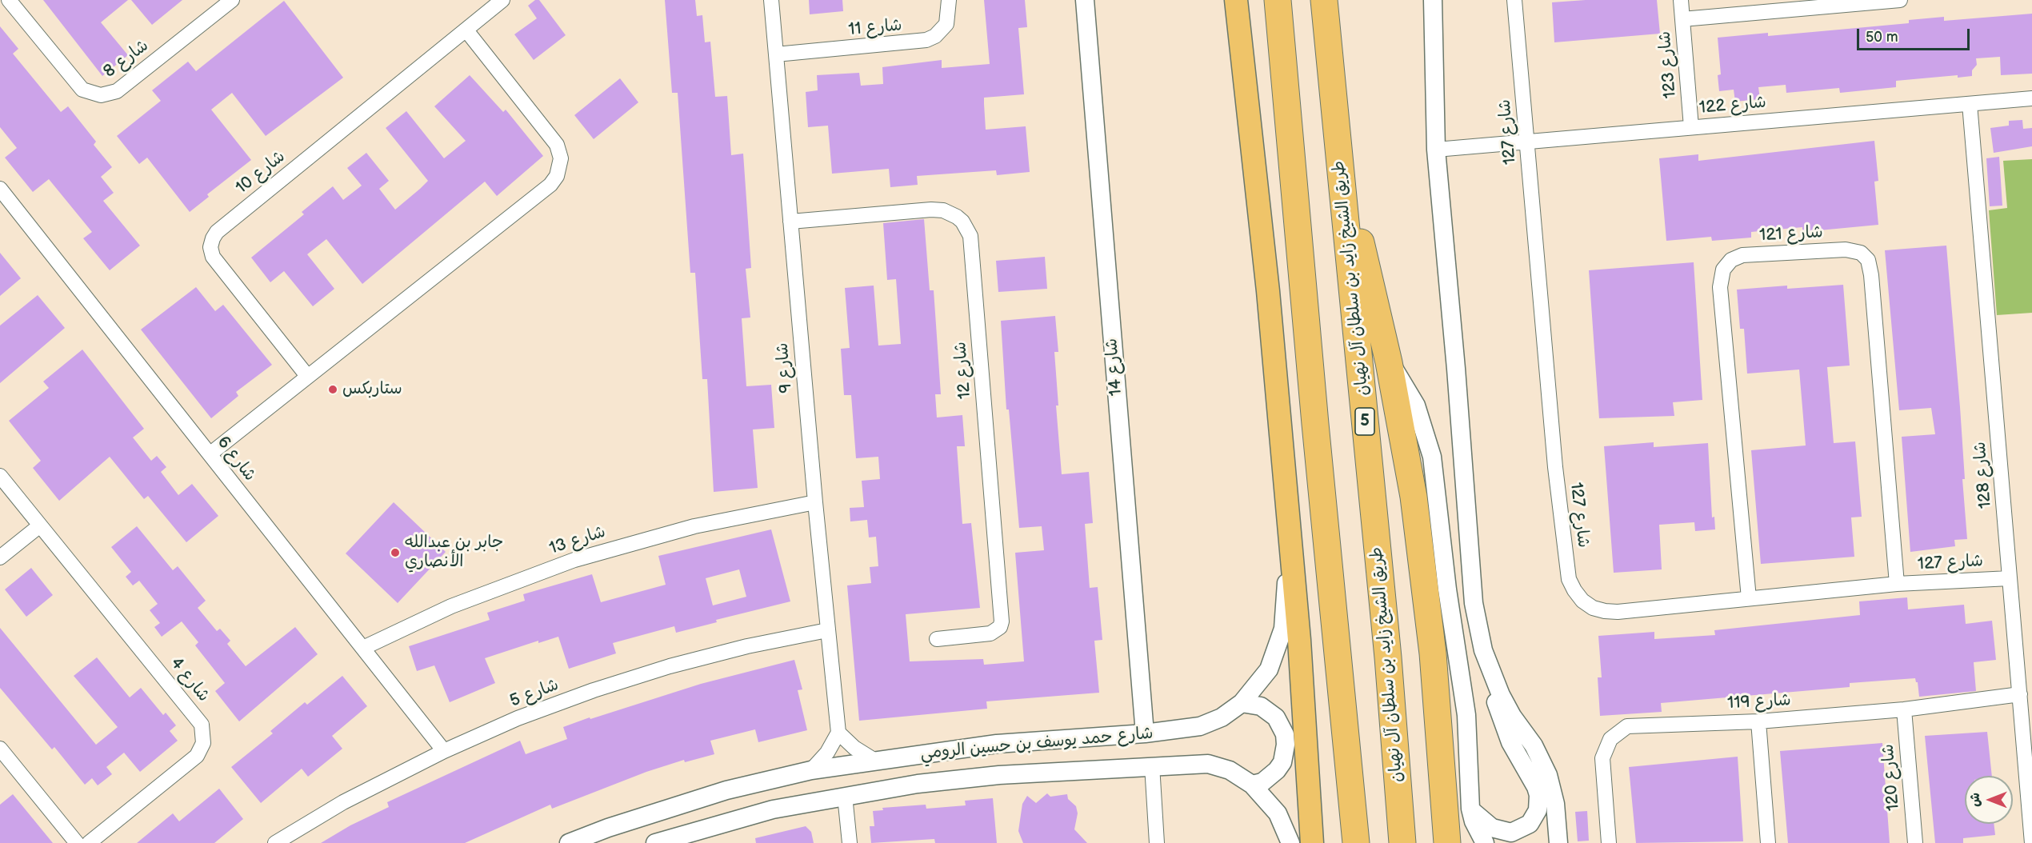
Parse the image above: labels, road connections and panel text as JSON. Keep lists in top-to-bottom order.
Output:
{
  "streets": {
    "highway": ["طريق الشيخ زايد بن سلطان آل نهيان", "5"],
    "street": [
      "شارع 11",
      "شارع 8",
      "شارع 123",
      "شارع 122",
      "شارع 127",
      "شارع 10",
      "شارع 121",
      "شارع 14",
      "شارع 9",
      "شارع 12",
      "شارع 6",
      "شارع 128",
      "شارع 13",
      "شارع 4",
      "شارع 5",
      "شارع 119",
      "شارع حمد يوسف بن حسين الرومي",
      "شارع 120"
    ]
  },
  "crossings": [
    ["شارع 11", "شارع 9"],
    ["شارع 123", "شارع 122"],
    ["شارع 122", "شارع 127"],
    ["شارع 122", "شارع 128"],
    ["شارع 127", "شارع 121"],
    ["شارع 127", "شارع 128"],
    ["طريق الشيخ زايد بن سلطان آل نهيان", "5"],
    ["شارع 14", "شارع حمد يوسف بن حسين الرومي"],
    ["شارع 9", "شارع 12"],
    ["شارع 9", "شارع 13"],
    ["شارع 9", "شارع 5"],
    ["شارع 6", "شارع 13"],
    ["شارع 6", "شارع 5"],
    ["شارع 128", "شارع 119"],
    ["شارع 119", "شارع 120"]
  ],
  "places": ["ستاربكس", "جابر بن عبدالله الأنصاري"],
  "scale_bar": "50 m",
  "north": "left"
}
